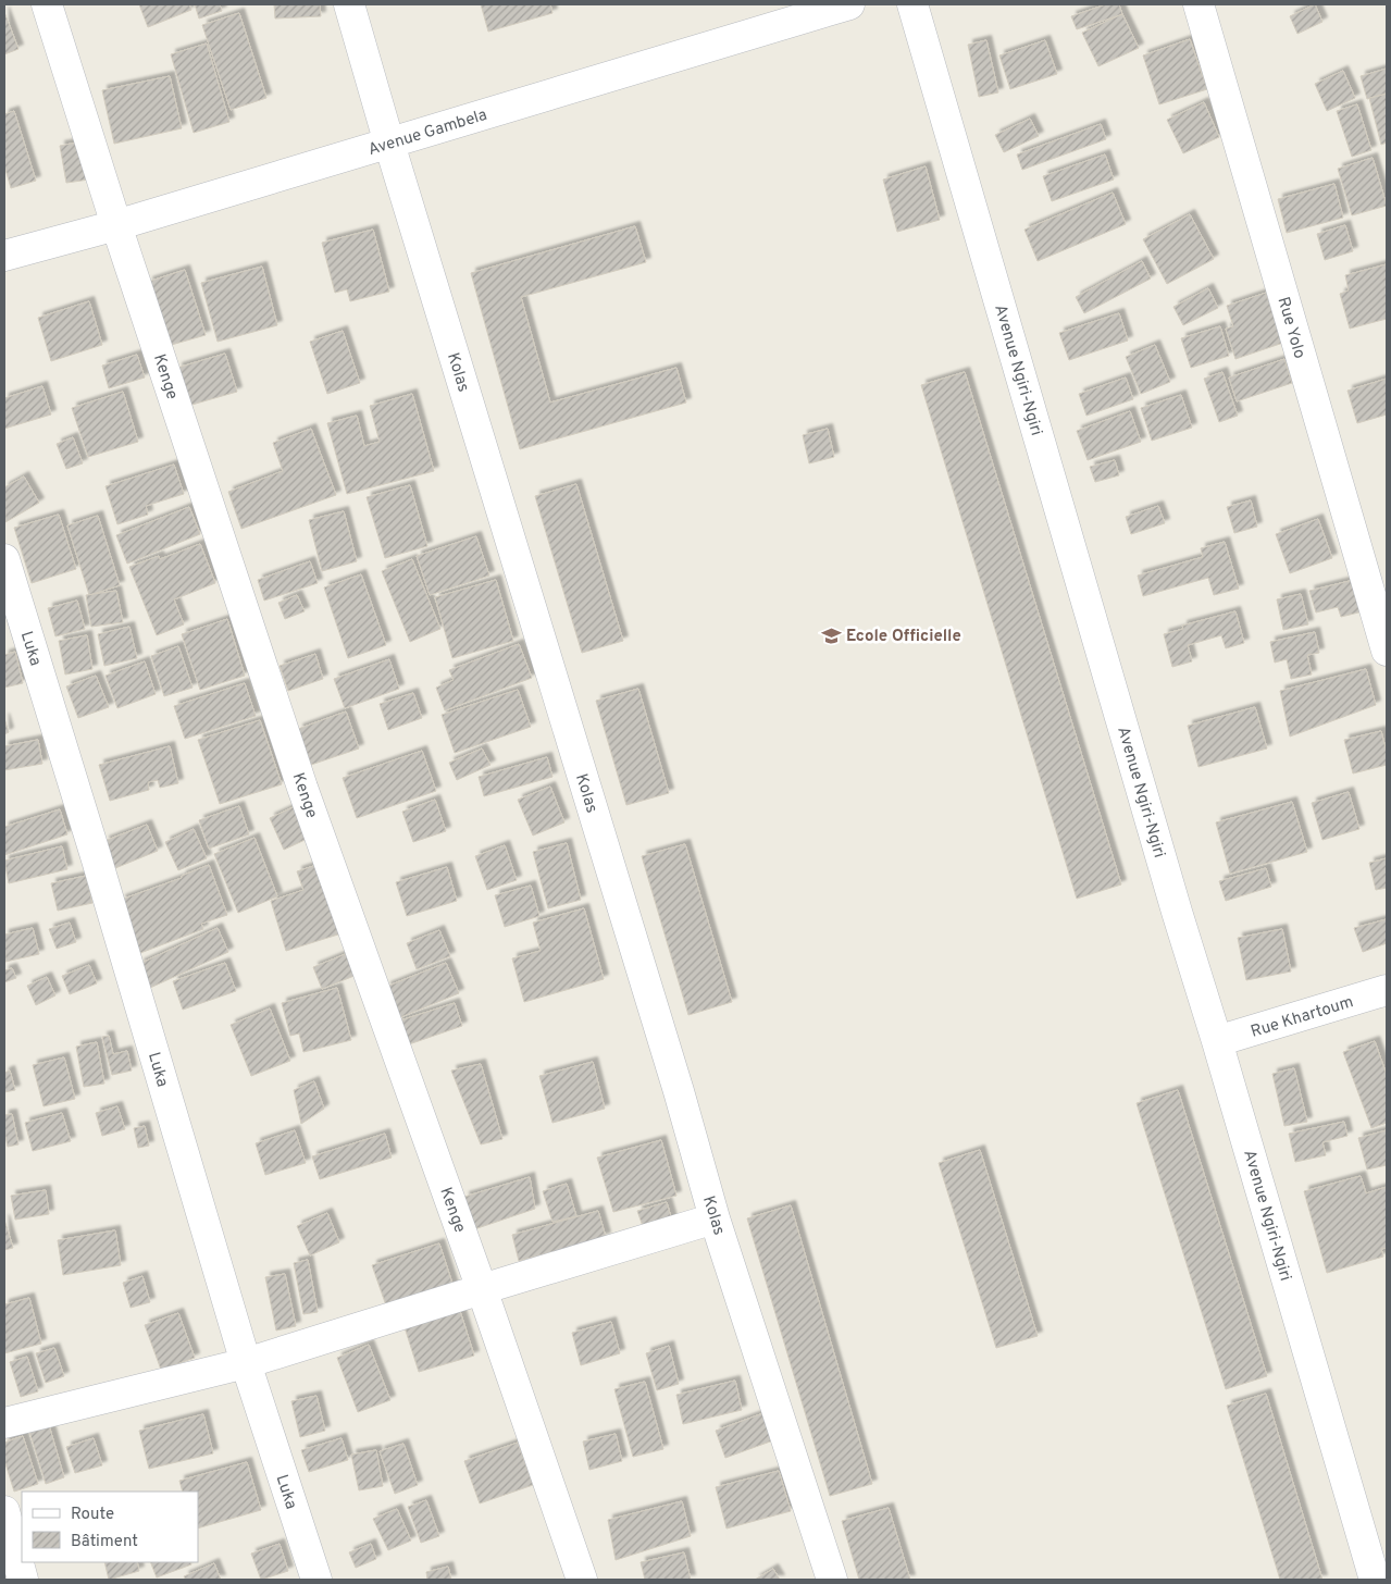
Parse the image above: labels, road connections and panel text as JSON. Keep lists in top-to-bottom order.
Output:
{
  "streets": {
    "street": [
      "Avenue Gambela",
      "Rue Yolo",
      "Avenue Ngiri-Ngiri",
      "Kolas",
      "Kenge",
      "Luka",
      "Rue Khartoum"
    ]
  },
  "crossings": [
    ["Avenue Gambela", "Kolas"],
    ["Avenue Gambela", "Kenge"],
    ["Avenue Ngiri-Ngiri", "Rue Khartoum"]
  ],
  "places": {
    "school or university": ["Ecole Officielle"]
  },
  "legend": ["Route", "Bâtiment"]
}
